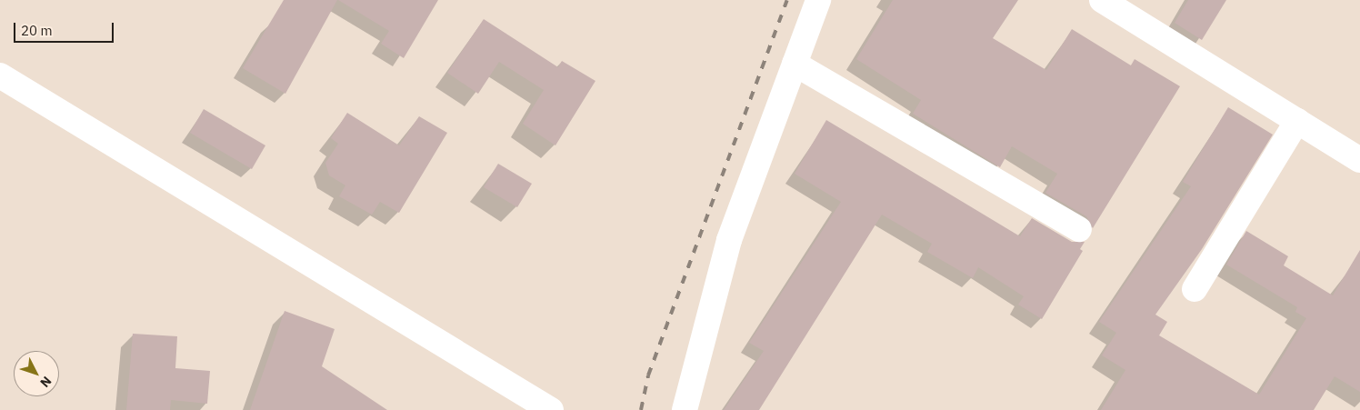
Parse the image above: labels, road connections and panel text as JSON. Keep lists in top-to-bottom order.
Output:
{
  "scale_bar": "20 m",
  "north": "bottom right"
}
